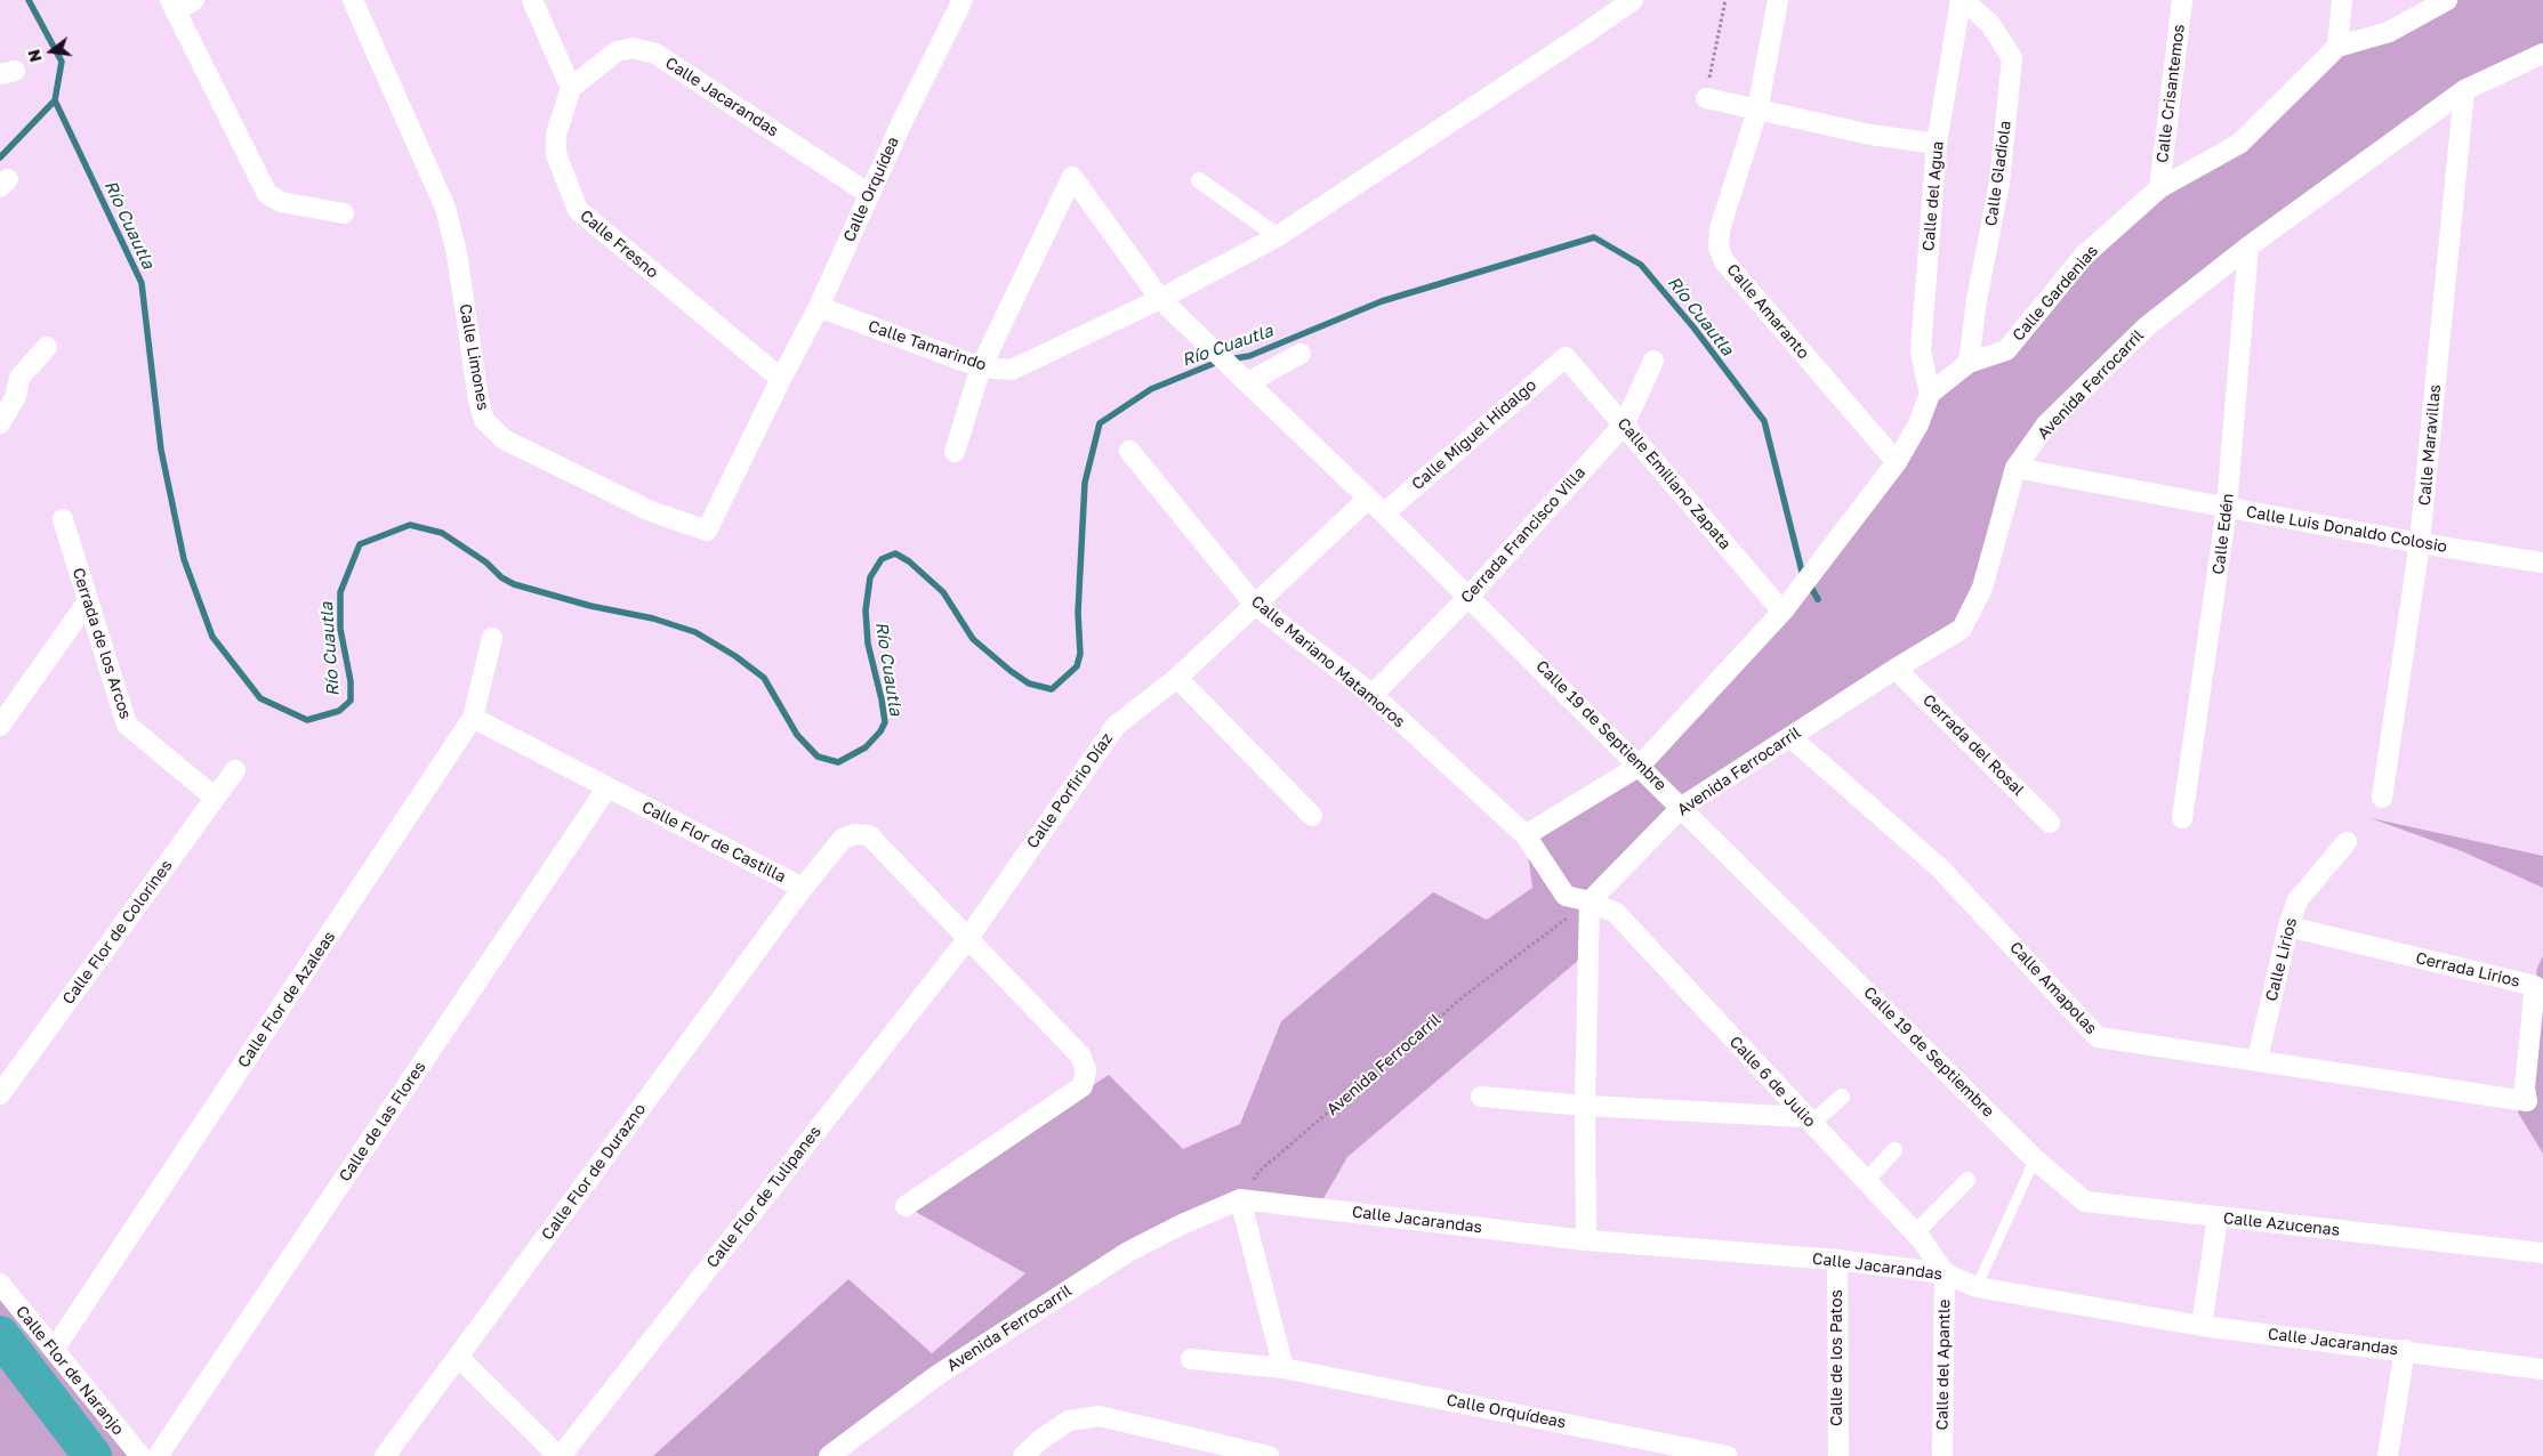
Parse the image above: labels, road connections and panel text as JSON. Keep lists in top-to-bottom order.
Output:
{
  "streets": {
    "street": [
      "Calle Crisantemos",
      "Calle Jacarandas",
      "Calle Gladiola",
      "Calle Orquídea",
      "Calle del Agua",
      "Calle Fresno",
      "Calle Gardenias",
      "Calle Amaranto",
      "Calle Tamarindo",
      "Calle Limones",
      "Avenida Ferrocarril",
      "Calle Miguel Hidalgo",
      "Calle Maravillas",
      "Calle Emiliano Zapata",
      "Calle Luis Donaldo Colosio",
      "Calle Edén",
      "Cerrada Francisco Villa",
      "Cerrada de los Arcos",
      "Calle Mariano Matamoros",
      "Calle 19 de Septiembre",
      "Cerrada del Rosal",
      "Calle Porfirio Díaz",
      "Calle Flor de Castilla",
      "Calle Flor de Colorines",
      "Calle Lirios",
      "Cerrada Lirios",
      "Calle Amapolas",
      "Calle Flor de Azaleas",
      "Calle 6 de Julio",
      "Calle de las Flores",
      "Calle Flor de Durazno",
      "Calle Flor de Tulipanes",
      "Calle Azucenas",
      "Calle de los Patos",
      "Calle del Apantle",
      "Calle Flor de Naranjo",
      "Calle Orquídeas"
    ]
  },
  "crossings": [
    ["Calle Crisantemos", "Calle Gardenias"],
    ["Calle Jacarandas", "Calle Orquídea"],
    ["Calle Jacarandas", "Calle Fresno"],
    ["Calle Jacarandas", "Avenida Ferrocarril"],
    ["Calle Jacarandas", "Calle 6 de Julio"],
    ["Calle Jacarandas", "Calle de los Patos"],
    ["Calle Jacarandas", "Calle del Apantle"],
    ["Calle Gladiola", "Calle del Agua"],
    ["Calle Gladiola", "Calle Gardenias"],
    ["Calle Orquídea", "Calle Fresno"],
    ["Calle Orquídea", "Calle Tamarindo"],
    ["Calle Orquídea", "Calle Limones"],
    ["Calle del Agua", "Calle Gardenias"],
    ["Calle Fresno", "Calle Limones"],
    ["Calle Tamarindo", "Calle 19 de Septiembre"],
    ["Avenida Ferrocarril", "Calle Maravillas"],
    ["Avenida Ferrocarril", "Calle Luis Donaldo Colosio"],
    ["Avenida Ferrocarril", "Calle Edén"],
    ["Avenida Ferrocarril", "Calle Mariano Matamoros"],
    ["Avenida Ferrocarril", "Calle 19 de Septiembre"],
    ["Avenida Ferrocarril", "Cerrada del Rosal"],
    ["Avenida Ferrocarril", "Calle Amapolas"],
    ["Avenida Ferrocarril", "Calle 6 de Julio"],
    ["Calle Miguel Hidalgo", "Calle Emiliano Zapata"],
    ["Calle Miguel Hidalgo", "Calle 19 de Septiembre"],
    ["Calle Maravillas", "Calle Luis Donaldo Colosio"],
    ["Calle Emiliano Zapata", "Cerrada Francisco Villa"],
    ["Calle Luis Donaldo Colosio", "Calle Edén"],
    ["Cerrada Francisco Villa", "Calle Mariano Matamoros"],
    ["Cerrada Francisco Villa", "Calle 19 de Septiembre"],
    ["Cerrada de los Arcos", "Calle Flor de Colorines"],
    ["Calle Mariano Matamoros", "Calle Porfirio Díaz"],
    ["Calle Mariano Matamoros", "Calle 6 de Julio"],
    ["Calle 19 de Septiembre", "Calle Porfirio Díaz"],
    ["Calle 19 de Septiembre", "Calle Azucenas"],
    ["Calle Porfirio Díaz", "Calle Flor de Castilla"],
    ["Calle Porfirio Díaz", "Calle Flor de Tulipanes"],
    ["Calle Flor de Castilla", "Calle Flor de Azaleas"],
    ["Calle Flor de Castilla", "Calle de las Flores"],
    ["Calle Flor de Castilla", "Calle Flor de Durazno"],
    ["Calle Flor de Castilla", "Calle Flor de Tulipanes"],
    ["Calle Lirios", "Cerrada Lirios"],
    ["Calle Lirios", "Calle Amapolas"],
    ["Cerrada Lirios", "Calle Amapolas"],
    ["Calle Flor de Azaleas", "Calle Flor de Naranjo"],
    ["Calle 6 de Julio", "Calle del Apantle"]
  ],
  "water": ["Río Cuautla"],
  "north": "left"
}
